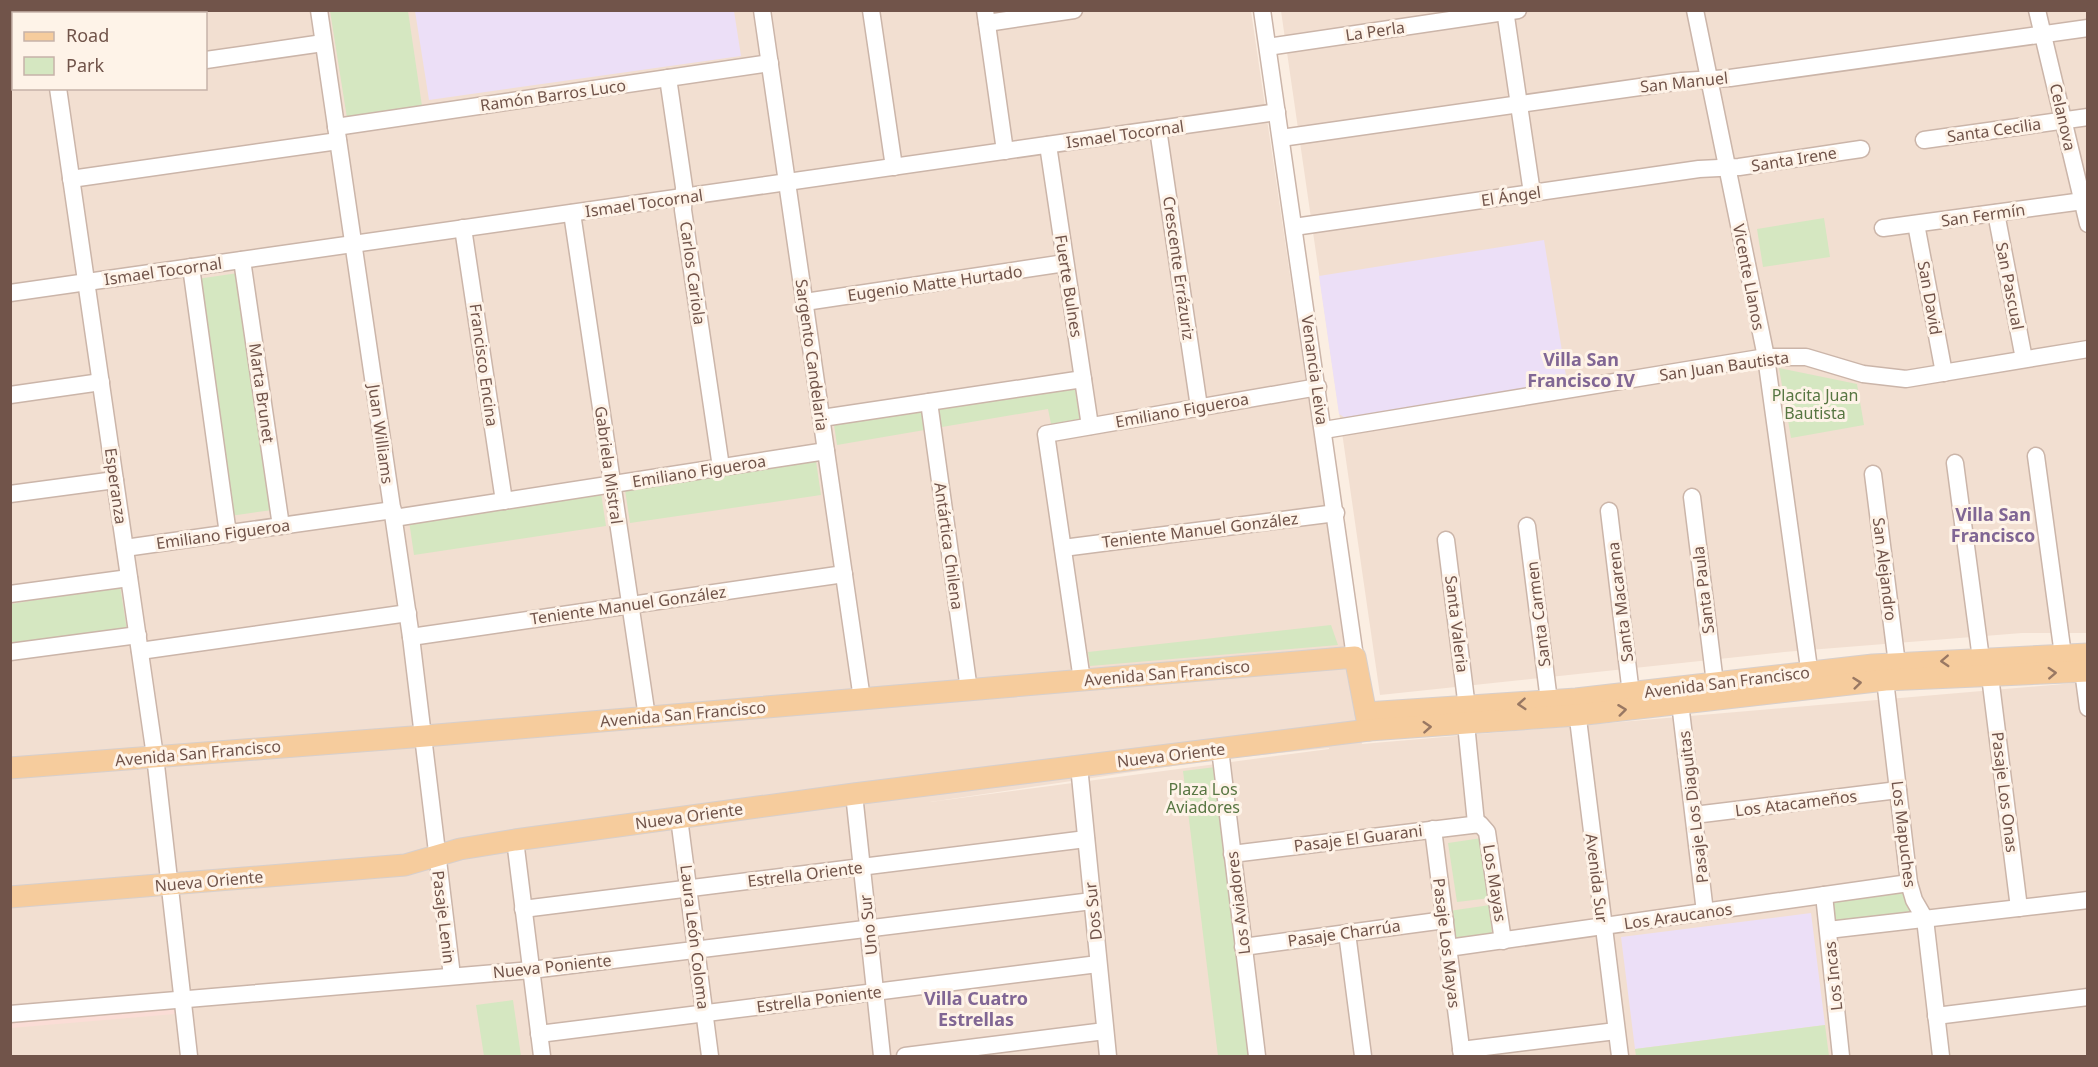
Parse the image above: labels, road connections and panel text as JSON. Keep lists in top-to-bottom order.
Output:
{
  "streets": {
    "main road": ["Venancia Leiva", "Avenida San Francisco", "Nueva Oriente"],
    "street": [
      "La Perla",
      "San Manuel",
      "Ramón Barros Luco",
      "Celanova",
      "Santa Cecilia",
      "Ismael Tocornal",
      "Santa Irene",
      "El Ángel",
      "San Fermín",
      "Crescente Errázuriz",
      "Carlos Cariola",
      "Vicente Llanos",
      "Eugenio Matte Hurtado",
      "Fuerte Bulnes",
      "San Pascual",
      "San David",
      "Sargento Candelaria",
      "Francisco Encina",
      "San Juan Bautista",
      "Marta Brunet",
      "Emiliano Figueroa",
      "Juan Williams",
      "Gabriela Mistral",
      "Esperanza",
      "Teniente Manuel González",
      "Antártica Chilena",
      "San Alejandro",
      "Santa Paula",
      "Santa Macarena",
      "Santa Carmen",
      "Santa Valeria",
      "Pasaje Los Onas",
      "Los Atacameños",
      "Pasaje Los Diaguitas",
      "Los Mapuches",
      "Pasaje El Guarani",
      "Estrella Oriente",
      "Avenida Sur",
      "Los Mayas",
      "Los Aviadores",
      "Dos Sur",
      "Los Araucanos",
      "Pasaje Lenin",
      "Uno Sur",
      "Pasaje Charrúa",
      "Laura León Coloma",
      "Pasaje Los Mayas",
      "Nueva Poniente",
      "Los Incas",
      "Estrella Poniente"
    ]
  },
  "crossings": [
    ["La Perla", "Venancia Leiva"],
    ["San Manuel", "Celanova"],
    ["San Manuel", "Vicente Llanos"],
    ["San Manuel", "Venancia Leiva"],
    ["Ramón Barros Luco", "Carlos Cariola"],
    ["Ramón Barros Luco", "Sargento Candelaria"],
    ["Ramón Barros Luco", "Juan Williams"],
    ["Ramón Barros Luco", "Esperanza"],
    ["Celanova", "Santa Cecilia"],
    ["Celanova", "San Fermín"],
    ["Ismael Tocornal", "Crescente Errázuriz"],
    ["Ismael Tocornal", "Carlos Cariola"],
    ["Ismael Tocornal", "Fuerte Bulnes"],
    ["Ismael Tocornal", "Sargento Candelaria"],
    ["Ismael Tocornal", "Francisco Encina"],
    ["Ismael Tocornal", "Venancia Leiva"],
    ["Ismael Tocornal", "Marta Brunet"],
    ["Ismael Tocornal", "Juan Williams"],
    ["Ismael Tocornal", "Gabriela Mistral"],
    ["Ismael Tocornal", "Esperanza"],
    ["Santa Irene", "El Ángel"],
    ["Santa Irene", "Vicente Llanos"],
    ["El Ángel", "Vicente Llanos"],
    ["El Ángel", "Venancia Leiva"],
    ["San Fermín", "San Pascual"],
    ["San Fermín", "San David"],
    ["Crescente Errázuriz", "Emiliano Figueroa"],
    ["Carlos Cariola", "Emiliano Figueroa"],
    ["Vicente Llanos", "San Juan Bautista"],
    ["Vicente Llanos", "Avenida San Francisco"],
    ["Eugenio Matte Hurtado", "Fuerte Bulnes"],
    ["Eugenio Matte Hurtado", "Sargento Candelaria"],
    ["Fuerte Bulnes", "Emiliano Figueroa"],
    ["San Pascual", "San Juan Bautista"],
    ["San David", "San Juan Bautista"],
    ["Sargento Candelaria", "Emiliano Figueroa"],
    ["Sargento Candelaria", "Teniente Manuel González"],
    ["Sargento Candelaria", "Avenida San Francisco"],
    ["Francisco Encina", "Emiliano Figueroa"],
    ["San Juan Bautista", "Venancia Leiva"],
    ["Venancia Leiva", "Emiliano Figueroa"],
    ["Venancia Leiva", "Teniente Manuel González"],
    ["Venancia Leiva", "Avenida San Francisco"],
    ["Venancia Leiva", "Nueva Oriente"],
    ["Marta Brunet", "Emiliano Figueroa"],
    ["Emiliano Figueroa", "Juan Williams"],
    ["Emiliano Figueroa", "Gabriela Mistral"],
    ["Emiliano Figueroa", "Esperanza"],
    ["Emiliano Figueroa", "Teniente Manuel González"],
    ["Juan Williams", "Teniente Manuel González"],
    ["Juan Williams", "Avenida San Francisco"],
    ["Juan Williams", "Nueva Oriente"],
    ["Juan Williams", "Pasaje Lenin"],
    ["Gabriela Mistral", "Teniente Manuel González"],
    ["Gabriela Mistral", "Avenida San Francisco"],
    ["Esperanza", "Avenida San Francisco"],
    ["Esperanza", "Nueva Oriente"],
    ["Esperanza", "Nueva Poniente"],
    ["Antártica Chilena", "Avenida San Francisco"],
    ["San Alejandro", "Avenida San Francisco"],
    ["San Alejandro", "Los Mapuches"],
    ["Santa Paula", "Avenida San Francisco"],
    ["Santa Macarena", "Avenida San Francisco"],
    ["Santa Carmen", "Avenida San Francisco"],
    ["Santa Valeria", "Avenida San Francisco"],
    ["Santa Valeria", "Los Mayas"],
    ["Avenida San Francisco", "Nueva Oriente"],
    ["Avenida San Francisco", "Pasaje Los Onas"],
    ["Avenida San Francisco", "Pasaje Los Diaguitas"],
    ["Avenida San Francisco", "Los Mapuches"],
    ["Avenida San Francisco", "Avenida Sur"],
    ["Avenida San Francisco", "Los Mayas"],
    ["Nueva Oriente", "Los Aviadores"],
    ["Nueva Oriente", "Dos Sur"],
    ["Nueva Oriente", "Pasaje Lenin"],
    ["Nueva Oriente", "Uno Sur"],
    ["Nueva Oriente", "Laura León Coloma"],
    ["Los Atacameños", "Pasaje Los Diaguitas"],
    ["Los Atacameños", "Los Mapuches"],
    ["Pasaje Los Diaguitas", "Los Araucanos"],
    ["Los Mapuches", "Los Araucanos"],
    ["Pasaje El Guarani", "Los Mayas"],
    ["Pasaje El Guarani", "Los Aviadores"],
    ["Pasaje El Guarani", "Pasaje Los Mayas"],
    ["Estrella Oriente", "Dos Sur"],
    ["Estrella Oriente", "Uno Sur"],
    ["Estrella Oriente", "Laura León Coloma"],
    ["Avenida Sur", "Los Araucanos"],
    ["Los Mayas", "Los Araucanos"],
    ["Los Aviadores", "Pasaje Charrúa"],
    ["Dos Sur", "Nueva Poniente"],
    ["Dos Sur", "Estrella Poniente"],
    ["Los Araucanos", "Pasaje Los Mayas"],
    ["Los Araucanos", "Los Incas"],
    ["Pasaje Lenin", "Nueva Poniente"],
    ["Uno Sur", "Nueva Poniente"],
    ["Uno Sur", "Estrella Poniente"],
    ["Pasaje Charrúa", "Pasaje Los Mayas"],
    ["Laura León Coloma", "Nueva Poniente"],
    ["Laura León Coloma", "Estrella Poniente"]
  ],
  "districts": ["Villa San Francisco IV", "Villa San Francisco", "Villa Cuatro Estrellas"],
  "parks": ["Placita Juan Bautista", "Plaza Los Aviadores"],
  "legend": ["Road", "Park"]
}
